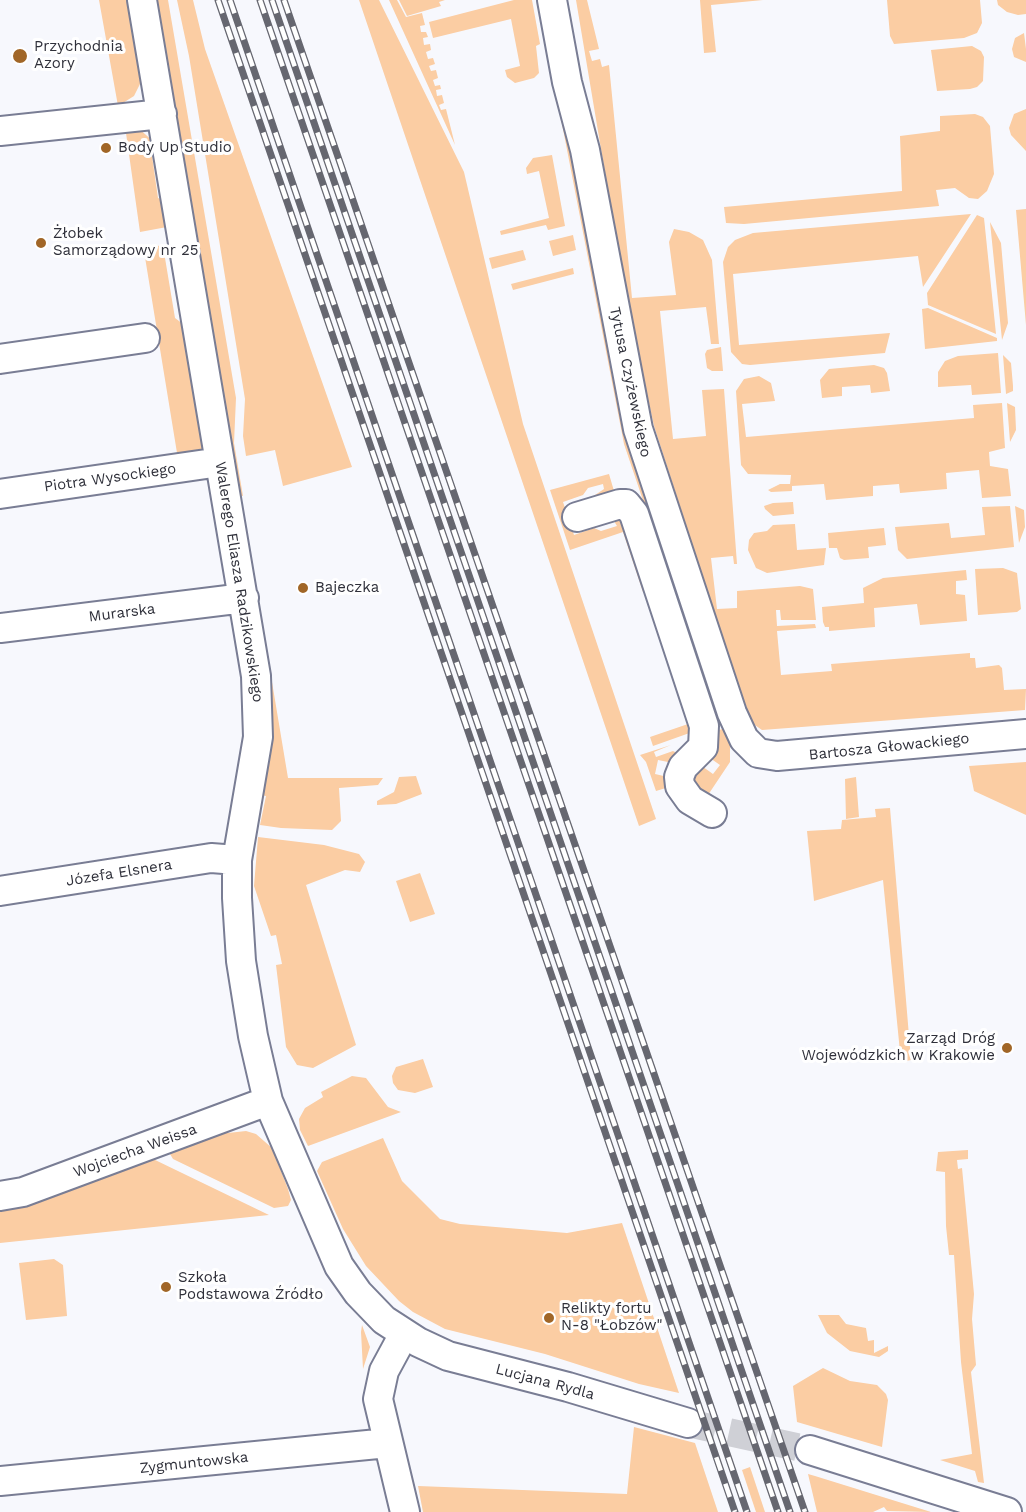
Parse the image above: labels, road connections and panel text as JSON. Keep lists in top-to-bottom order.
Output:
{
  "streets": {
    "street": [
      "Tytusa Czyżewskiego",
      "Piotra Wysockiego",
      "Walerego Eliasza Radzikowskiego",
      "Murarska",
      "Bartosza Głowackiego",
      "Józefa Elsnera",
      "Wojciecha Weissa",
      "Lucjana Rydla",
      "Zygmuntowska"
    ]
  },
  "crossings": [
    ["Tytusa Czyżewskiego", "Bartosza Głowackiego"],
    ["Piotra Wysockiego", "Walerego Eliasza Radzikowskiego"],
    ["Walerego Eliasza Radzikowskiego", "Murarska"],
    ["Walerego Eliasza Radzikowskiego", "Józefa Elsnera"],
    ["Walerego Eliasza Radzikowskiego", "Wojciecha Weissa"],
    ["Walerego Eliasza Radzikowskiego", "Lucjana Rydla"]
  ],
  "places": [
    "Przychodnia Azory",
    "Body Up Studio",
    "Żłobek Samorządowy nr 25",
    "Bajeczka",
    "Zarząd Dróg Wojewódzkich w Krakowie",
    "Szkoła Podstawowa Źródło",
    "Relikty fortu N-8 \"Łobzów\""
  ]
}
